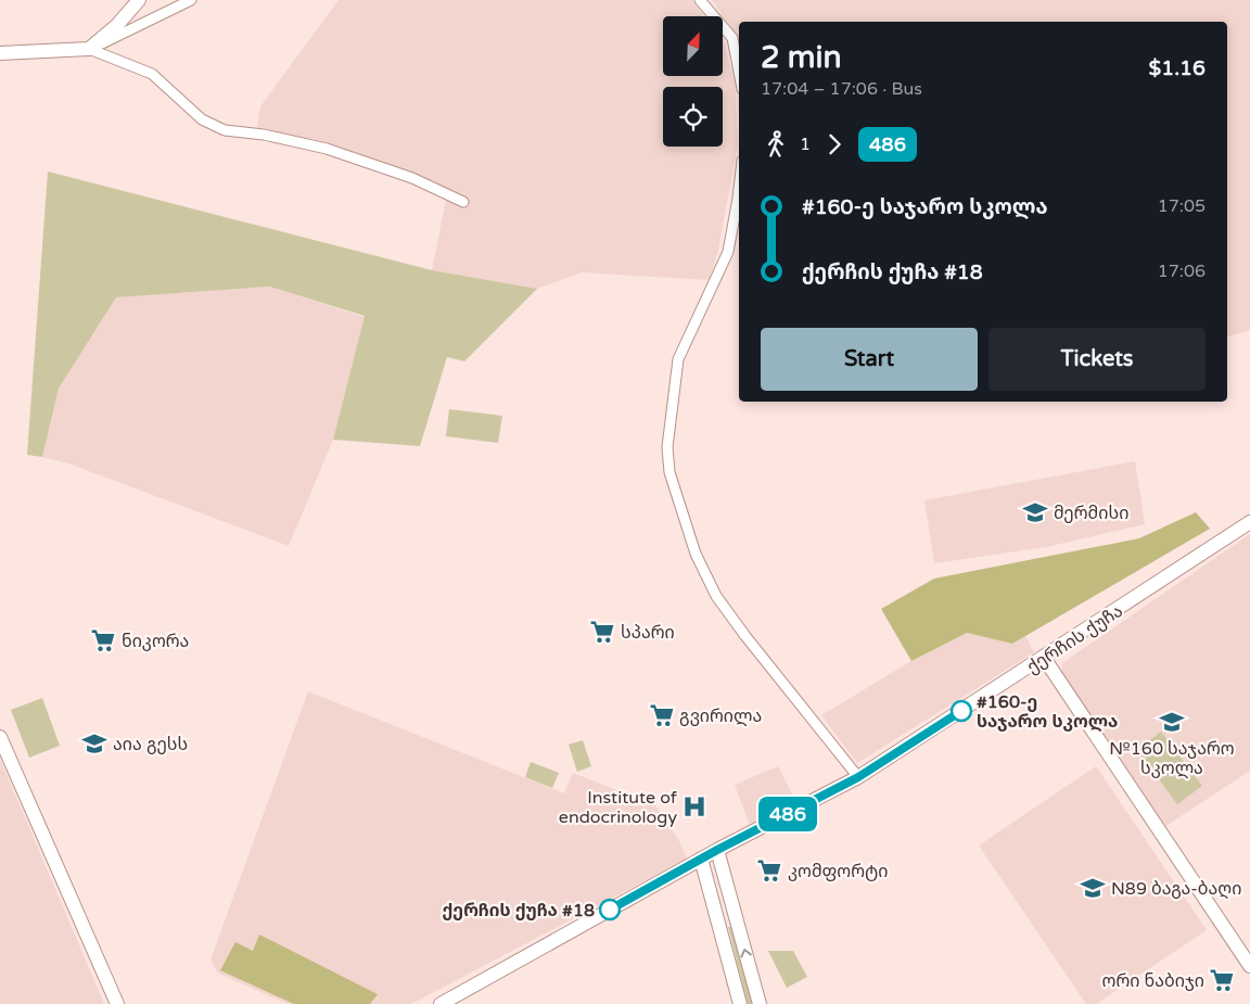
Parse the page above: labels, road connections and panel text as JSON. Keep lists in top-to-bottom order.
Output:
{
  "streets": {
    "main road": ["ქერჩის ქუჩა"]
  },
  "places": {
    "school or university": [
      "მერმისი",
      "№160 საჯარო სკოლა",
      "აია გესს",
      "N89 ბაგა-ბაღი"
    ],
    "supermarket": [
      "სპარი",
      "ნიკორა",
      "გვირილა",
      "კომფორტი",
      "ორი ნაბიჯი"
    ],
    "other": ["#160-ე საჯარო სკოლა", "ქერჩის ქუჩა #18"],
    "hospital": ["Institute of endocrinology"]
  },
  "lines": ["bus line 486"],
  "north": "top right",
  "page": {
    "on_map": "486",
    "heading": ["2 min", "17:04 – 17:06 · Bus", "$1.16"],
    "legs": ["1", "486"],
    "list": [
      {
        "name": "#160-ე საჯარო სკოლა",
        "value": "17:05"
      },
      {
        "name": "ქერჩის ქუჩა #18",
        "value": "17:06"
      }
    ],
    "buttons": ["Start", "Tickets"]
  }
}
